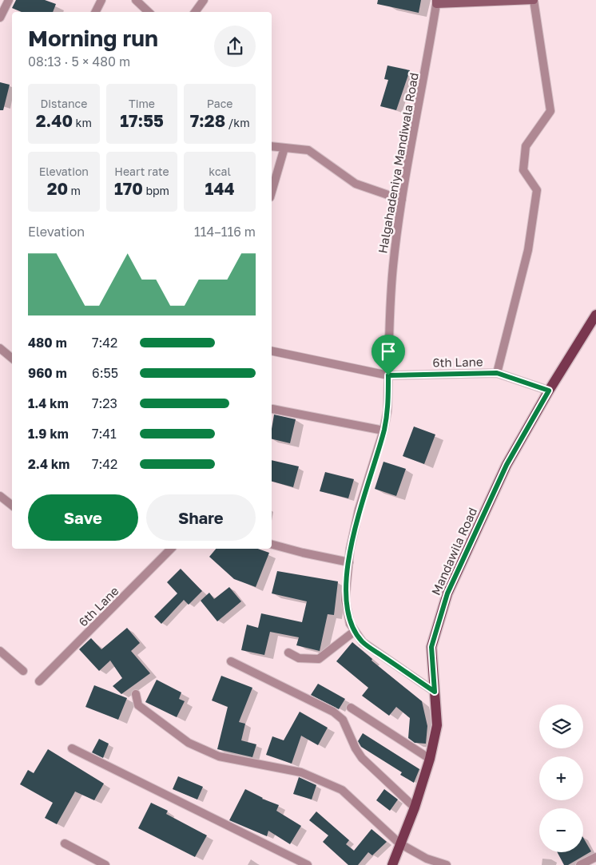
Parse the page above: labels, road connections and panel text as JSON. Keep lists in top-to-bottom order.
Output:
{
  "streets": {
    "main road": ["Mandawila Road"],
    "street": ["Halgahadeniya Mandiwala Road", "6th Lane"]
  },
  "crossings": [
    ["Halgahadeniya Mandiwala Road", "6th Lane"],
    ["6th Lane", "Mandawila Road"]
  ],
  "page": {
    "heading": ["Morning run", "08:13 · 5 × 480 m"],
    "stats": [
      ["Distance", "2.40 km"],
      ["Time", "17:55"],
      ["Pace", "7:28 /km"],
      ["Elevation", "20 m"],
      ["Heart rate", "170 bpm"],
      ["kcal", "144"]
    ],
    "chart": ["Elevation", "114–116 m"],
    "list": [
      {
        "name": "480 m",
        "note": "7:42"
      },
      {
        "name": "960 m",
        "note": "6:55"
      },
      {
        "name": "1.4 km",
        "note": "7:23"
      },
      {
        "name": "1.9 km",
        "note": "7:41"
      },
      {
        "name": "2.4 km",
        "note": "7:42"
      }
    ],
    "buttons": ["Save", "Share"],
    "map_buttons": ["+", "−"]
  }
}
